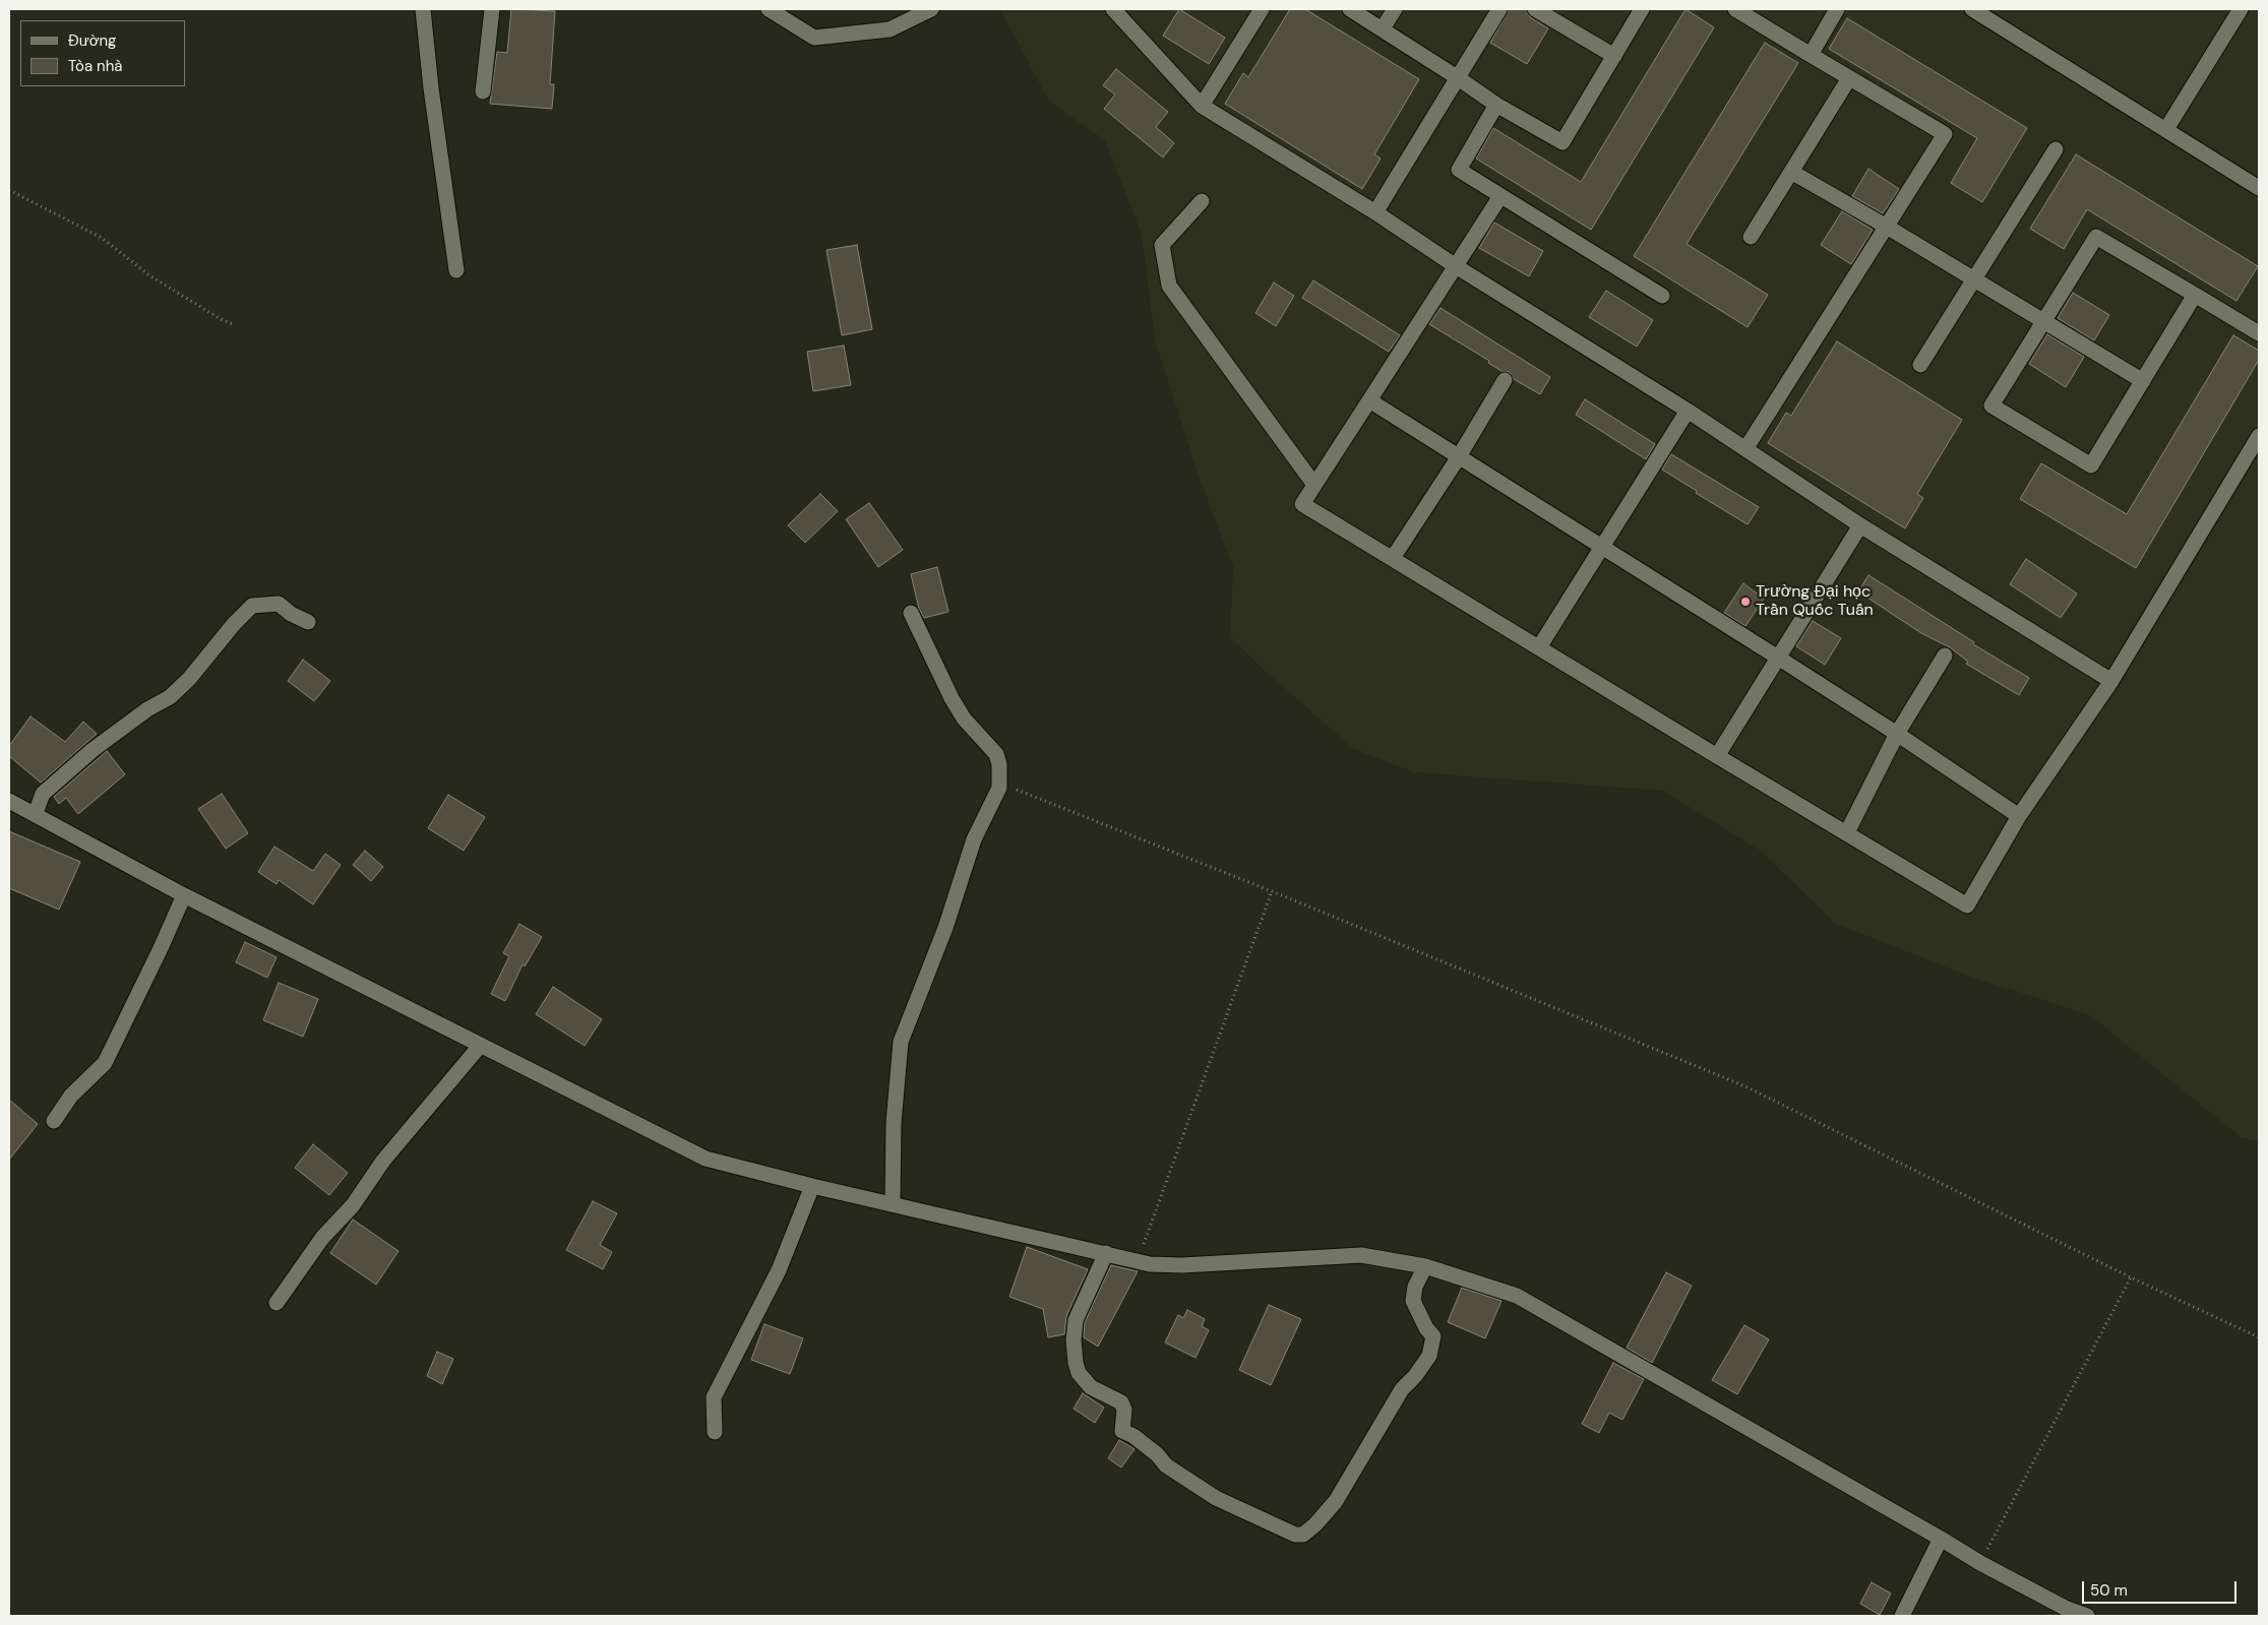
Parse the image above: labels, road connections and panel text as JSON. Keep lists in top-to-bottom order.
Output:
{
  "places": ["Trường Đại học Trần Quốc Tuấn"],
  "legend": ["Đường", "Tòa nhà"],
  "scale_bar": "50 m"
}
